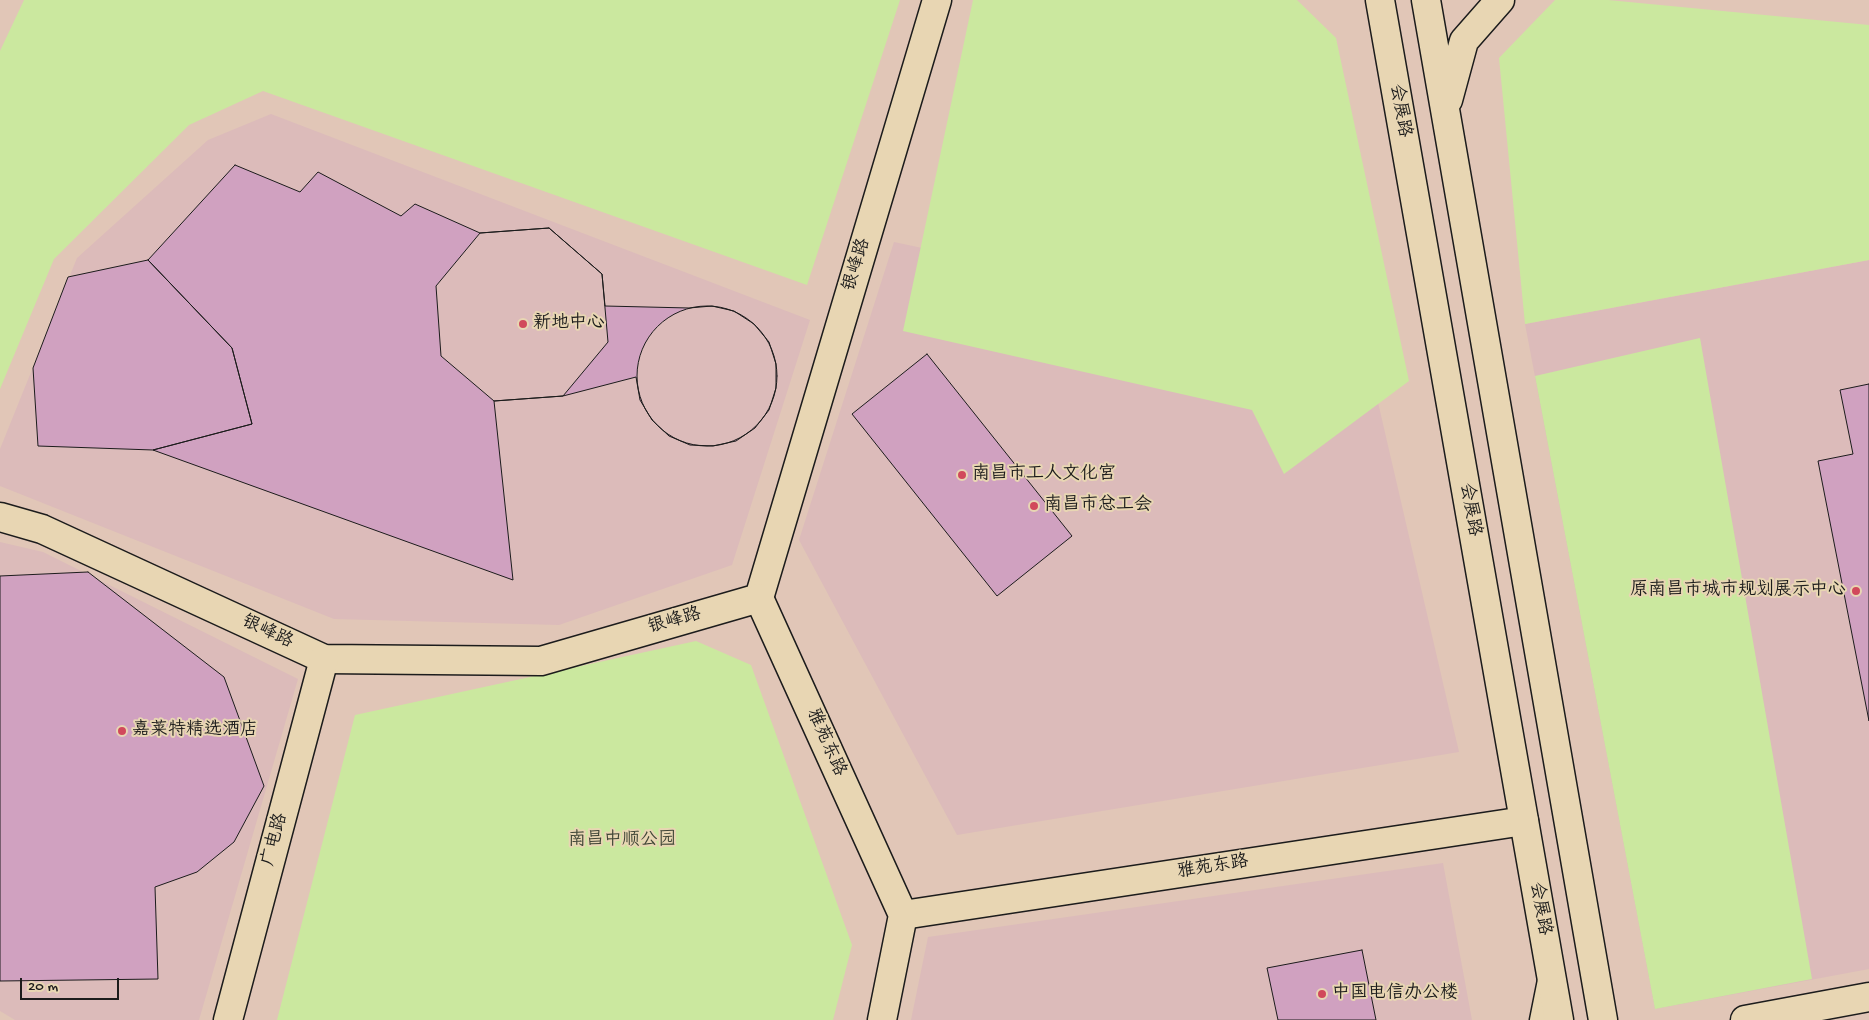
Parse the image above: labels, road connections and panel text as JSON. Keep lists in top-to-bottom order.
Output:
{
  "streets": {
    "street": [
      "会展路",
      "银峰路",
      "雅苑东路",
      "广电路"
    ]
  },
  "crossings": [
    ["会展路", "雅苑东路"],
    ["银峰路", "雅苑东路"],
    ["银峰路", "广电路"]
  ],
  "parks": ["南昌中顺公园"],
  "places": [
    "新地中心",
    "南昌市工人文化宫",
    "南昌市总工会",
    "原南昌市城市规划展示中心",
    "嘉莱特精选酒店",
    "中国电信办公楼"
  ],
  "scale_bar": "20 m"
}
